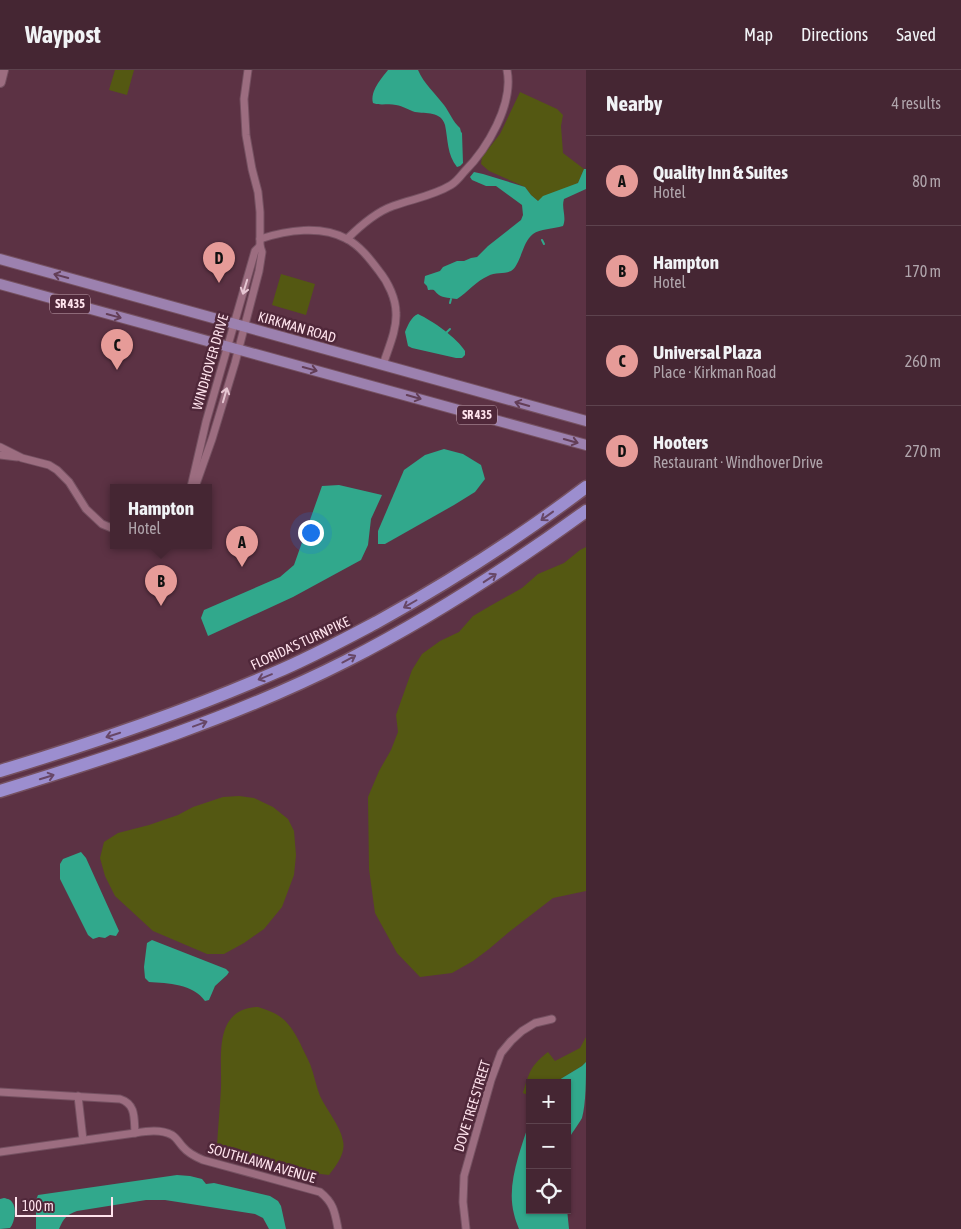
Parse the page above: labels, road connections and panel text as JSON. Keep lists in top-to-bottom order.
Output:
{
  "streets": {
    "highway": ["FLORIDA'S TURNPIKE"],
    "main road": ["SR 435", "KIRKMAN ROAD"],
    "street": ["WINDHOVER DRIVE", "DOVE TREE STREET", "SOUTHLAWN AVENUE"]
  },
  "crossings": [
    ["SR 435", "WINDHOVER DRIVE"],
    ["KIRKMAN ROAD", "WINDHOVER DRIVE"]
  ],
  "scale_bar": "100 m",
  "page": {
    "header": "Waypost",
    "nav": ["Map", "Directions", "Saved"],
    "heading": ["Nearby", "4 results"],
    "list": [
      {
        "mark": "A",
        "name": "Quality Inn & Suites",
        "note": "Hotel",
        "value": "80 m"
      },
      {
        "mark": "B",
        "name": "Hampton",
        "note": "Hotel",
        "value": "170 m"
      },
      {
        "mark": "C",
        "name": "Universal Plaza",
        "note": "Place · Kirkman Road",
        "value": "260 m"
      },
      {
        "mark": "D",
        "name": "Hooters",
        "note": "Restaurant · Windhover Drive",
        "value": "270 m"
      }
    ],
    "pins": [
      "D",
      "C",
      "A",
      "B"
    ],
    "popup": ["Hampton", "Hotel"],
    "map_buttons": ["+", "−"],
    "scale": "100 m"
  }
}
